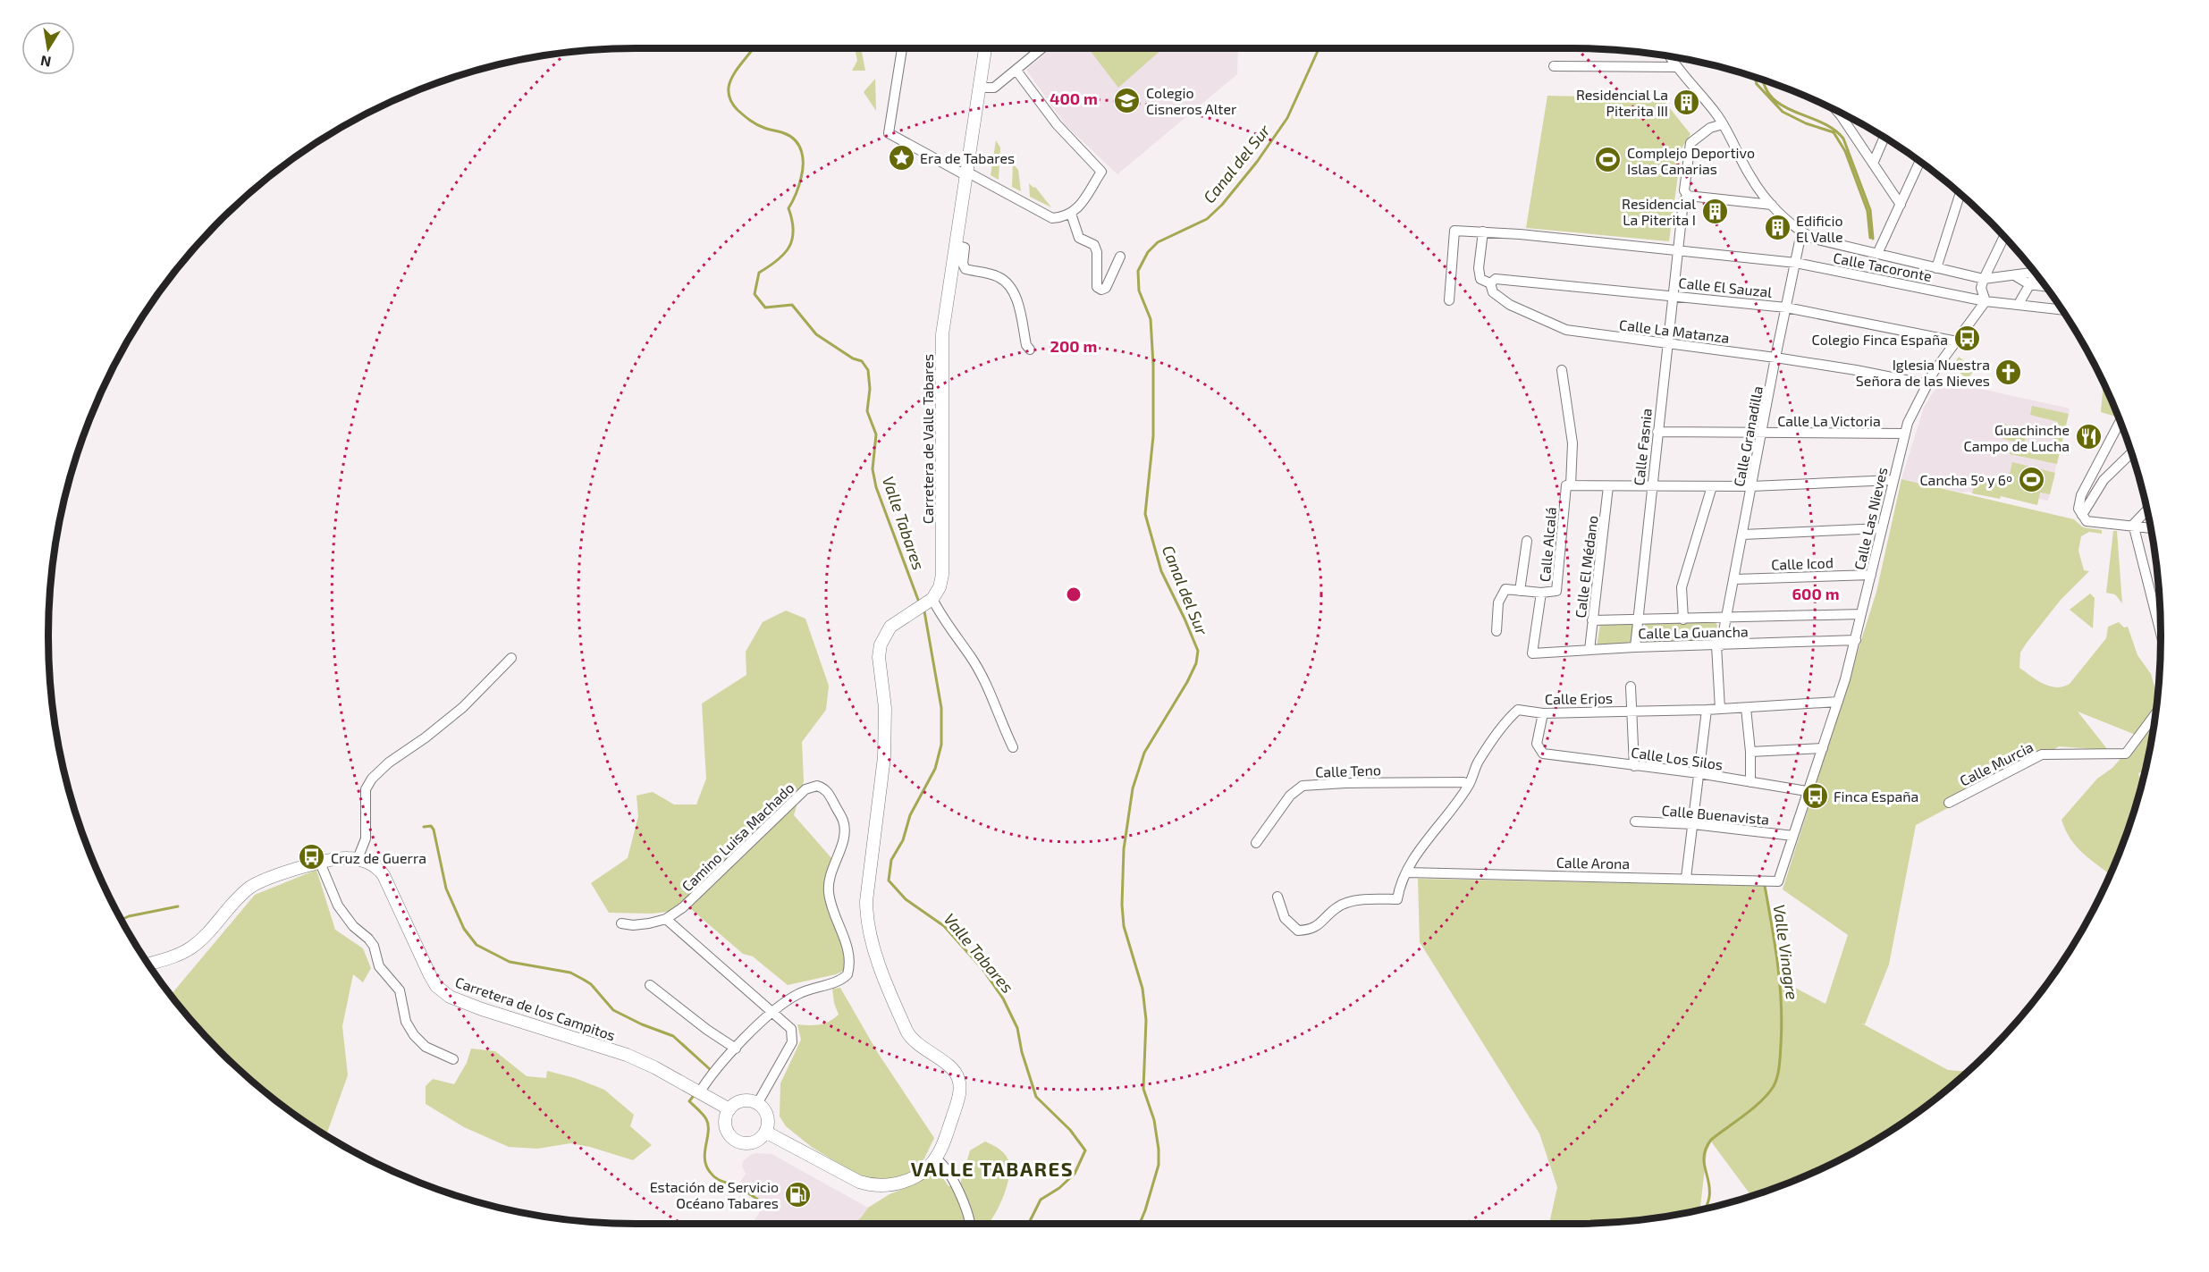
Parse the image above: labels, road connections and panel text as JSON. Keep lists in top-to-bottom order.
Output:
{
  "streets": {
    "main road": ["Carretera de Valle Tabares", "Carretera de los Campitos"],
    "street": [
      "Calle Tacoronte",
      "Calle El Sauzal",
      "Calle La Matanza",
      "Calle La Victoria",
      "Calle Granadilla",
      "Calle Fasnia",
      "Calle Las Nieves",
      "Calle Alcalá",
      "Calle Icod",
      "Calle El Médano",
      "Calle La Guancha",
      "Calle Erjos",
      "Calle Los Silos",
      "Calle Murcia",
      "Calle Teno",
      "Calle Buenavista",
      "Camino Luisa Machado",
      "Calle Arona"
    ]
  },
  "crossings": [
    ["Calle Tacoronte", "Calle La Matanza"],
    ["Calle Tacoronte", "Calle Granadilla"],
    ["Calle Tacoronte", "Calle Fasnia"],
    ["Calle Tacoronte", "Calle Las Nieves"],
    ["Calle El Sauzal", "Calle La Matanza"],
    ["Calle El Sauzal", "Calle Granadilla"],
    ["Calle El Sauzal", "Calle Fasnia"],
    ["Calle El Sauzal", "Calle Las Nieves"],
    ["Calle La Matanza", "Calle Granadilla"],
    ["Calle La Matanza", "Calle Fasnia"],
    ["Calle La Matanza", "Calle Las Nieves"],
    ["Calle La Victoria", "Calle Granadilla"],
    ["Calle La Victoria", "Calle Fasnia"],
    ["Calle La Victoria", "Calle Las Nieves"],
    ["Calle Granadilla", "Calle Icod"],
    ["Calle Granadilla", "Calle La Guancha"],
    ["Calle Granadilla", "Calle Erjos"],
    ["Calle Fasnia", "Calle La Guancha"],
    ["Calle Las Nieves", "Calle Icod"],
    ["Calle Las Nieves", "Calle La Guancha"],
    ["Calle Las Nieves", "Calle Erjos"],
    ["Calle Las Nieves", "Calle Los Silos"],
    ["Calle Las Nieves", "Calle Buenavista"],
    ["Calle Las Nieves", "Calle Arona"],
    ["Calle Alcalá", "Calle La Guancha"],
    ["Calle El Médano", "Calle La Guancha"],
    ["Calle Erjos", "Calle Los Silos"],
    ["Calle Erjos", "Calle Teno"],
    ["Calle Erjos", "Calle Arona"],
    ["Camino Luisa Machado", "Carretera de los Campitos"]
  ],
  "districts": ["VALLE TABARES"],
  "water": ["Canal del Sur", "Valle Tabares", "Valle Vinagre"],
  "places": {
    "school or university": ["Colegio Cisneros Alter"],
    "building": ["Residencial La Piterita III", "Residencial La Piterita I", "Edificio El Valle"],
    "place": ["Era de Tabares"],
    "sports": ["Complejo Deportivo Islas Canarias", "Cancha 5º y 6º"],
    "bus stop": ["Colegio Finca España", "Finca España", "Cruz de Guerra"],
    "church": ["Iglesia Nuestra Señora de las Nieves"],
    "restaurant": ["Guachinche Campo de Lucha"],
    "fuel station": ["Estación de Servicio Océano Tabares"]
  },
  "north": "bottom",
  "rings": ["400 m", "200 m", "600 m"]
}
